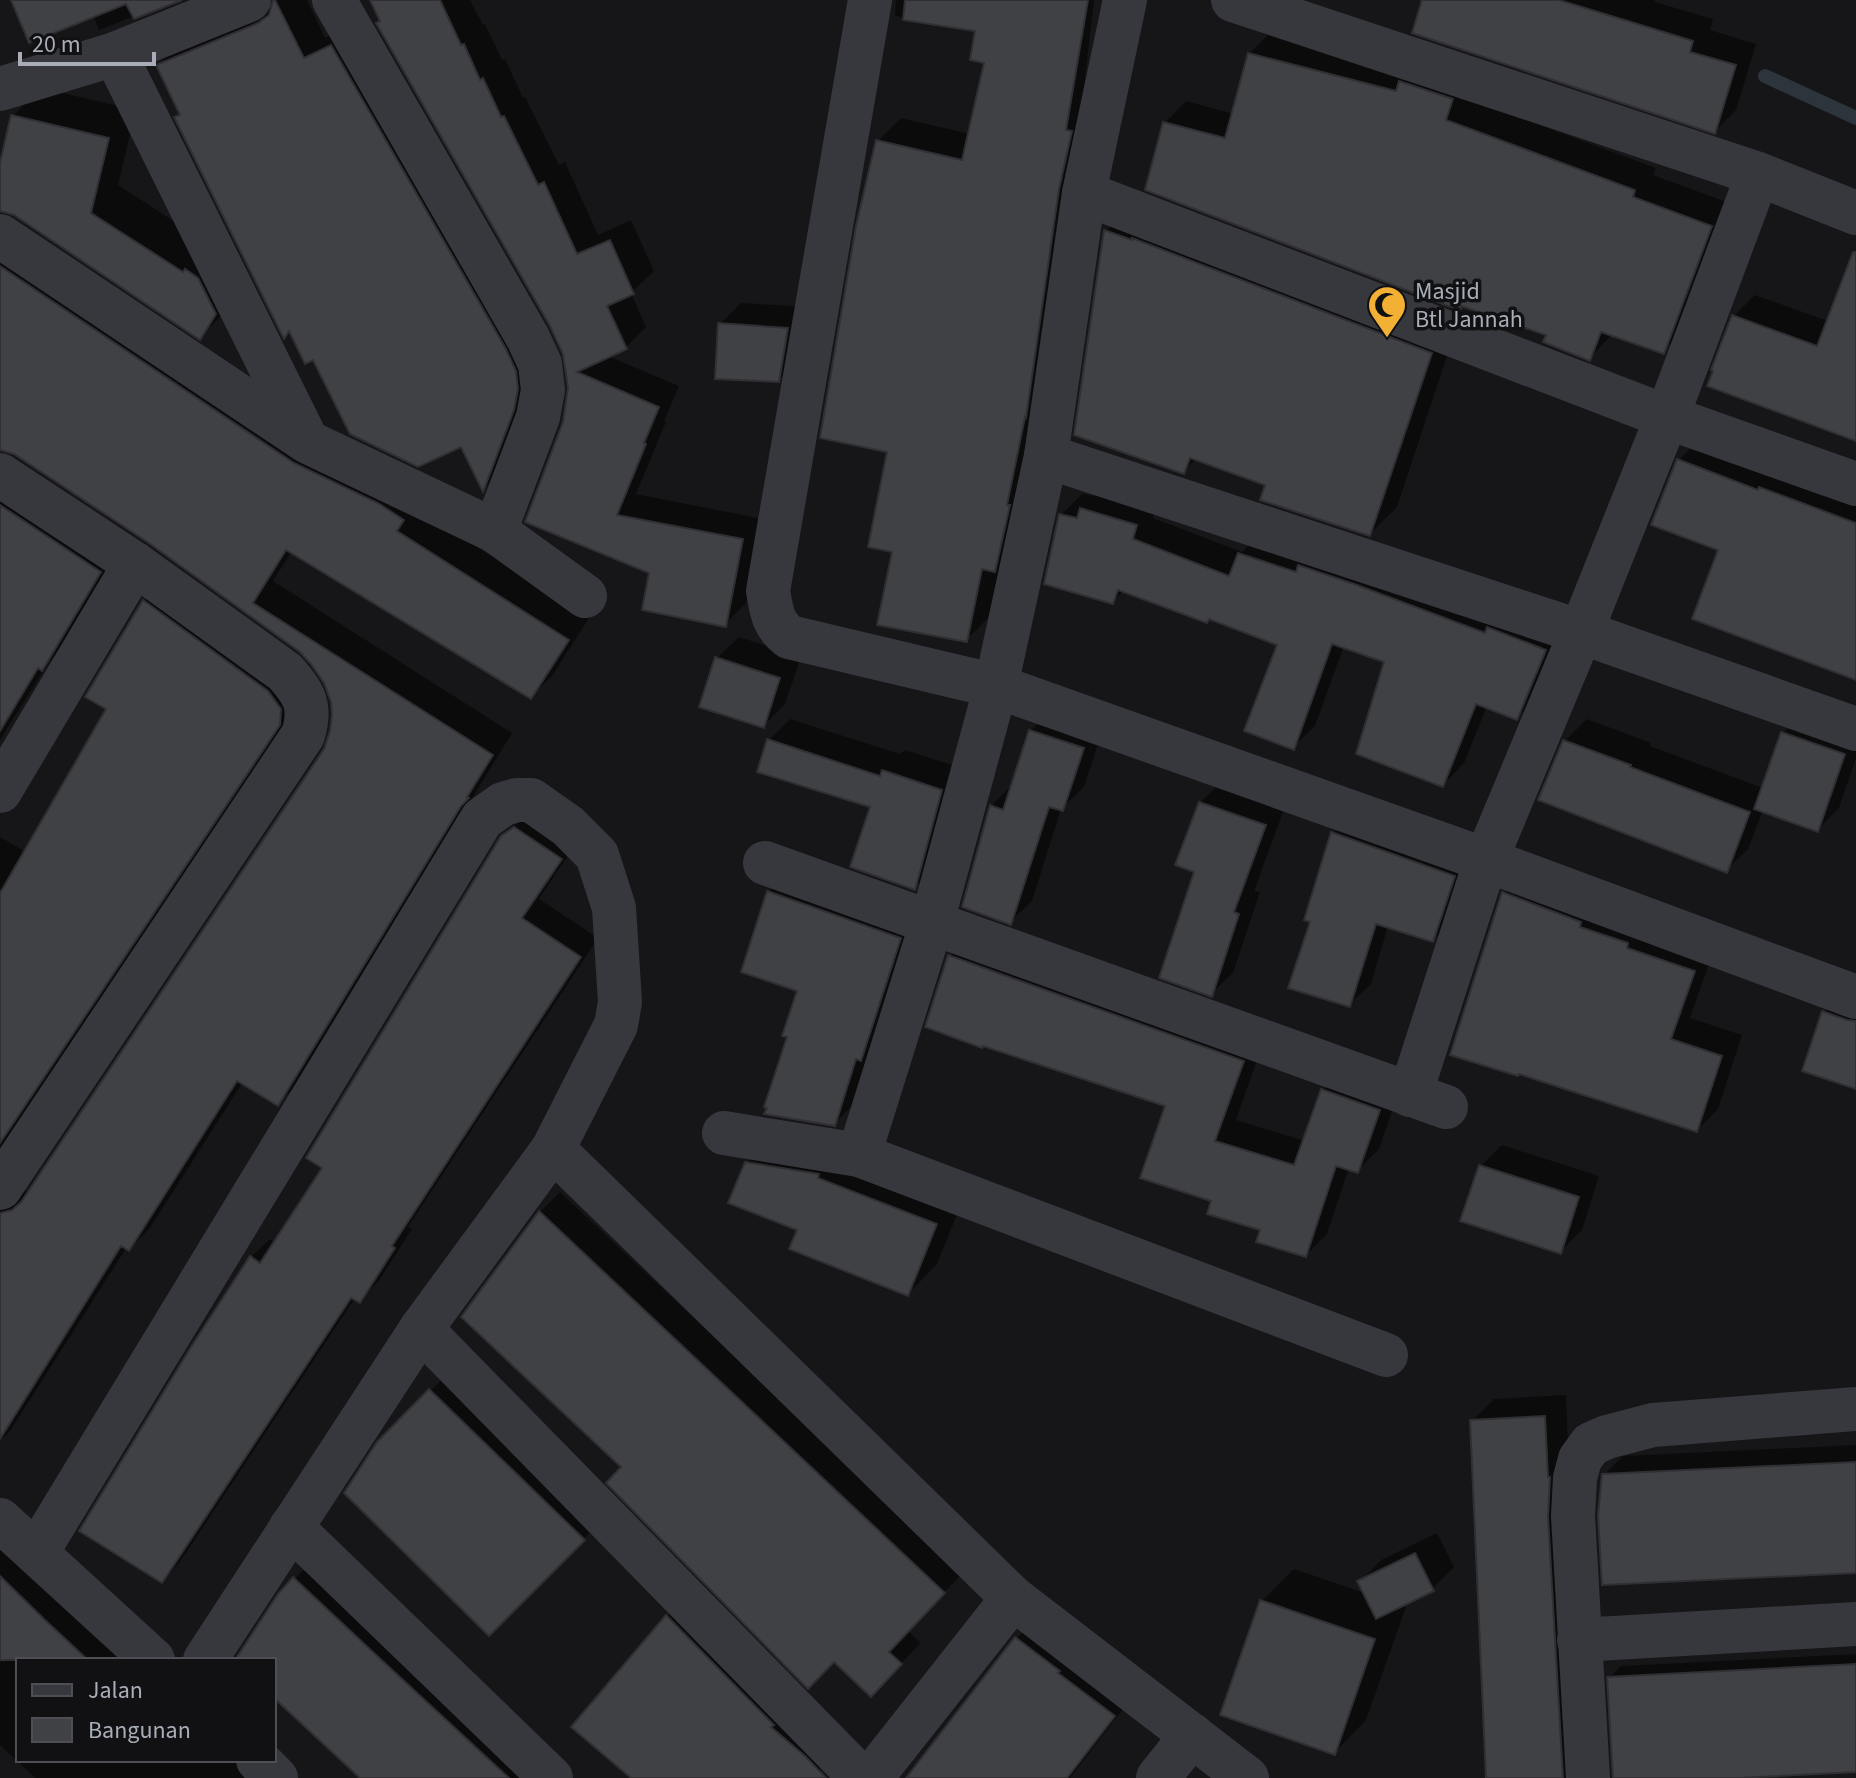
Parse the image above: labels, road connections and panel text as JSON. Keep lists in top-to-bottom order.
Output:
{
  "places": {
    "mosque": ["Masjid Btl Jannah"]
  },
  "legend": ["Jalan", "Bangunan"],
  "scale_bar": "20 m"
}
